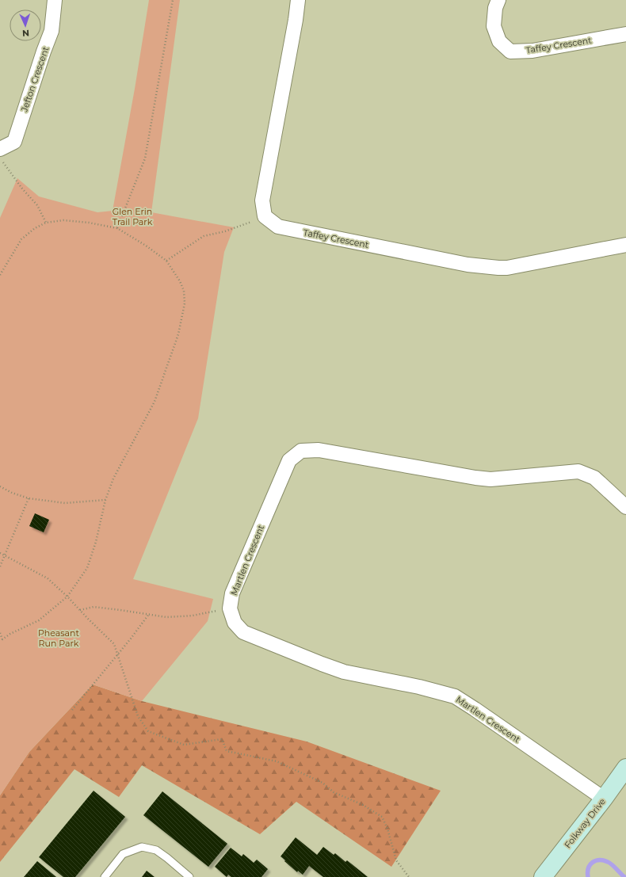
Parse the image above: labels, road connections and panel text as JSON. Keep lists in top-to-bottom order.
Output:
{
  "streets": {
    "street": [
      "Taffey Crescent",
      "Jefton Crescent",
      "Martlen Crescent",
      "Folkway Drive"
    ]
  },
  "crossings": [
    ["Martlen Crescent", "Folkway Drive"]
  ],
  "parks": ["Glen Erin Trail Park", "Pheasant Run Park"],
  "north": "bottom"
}
